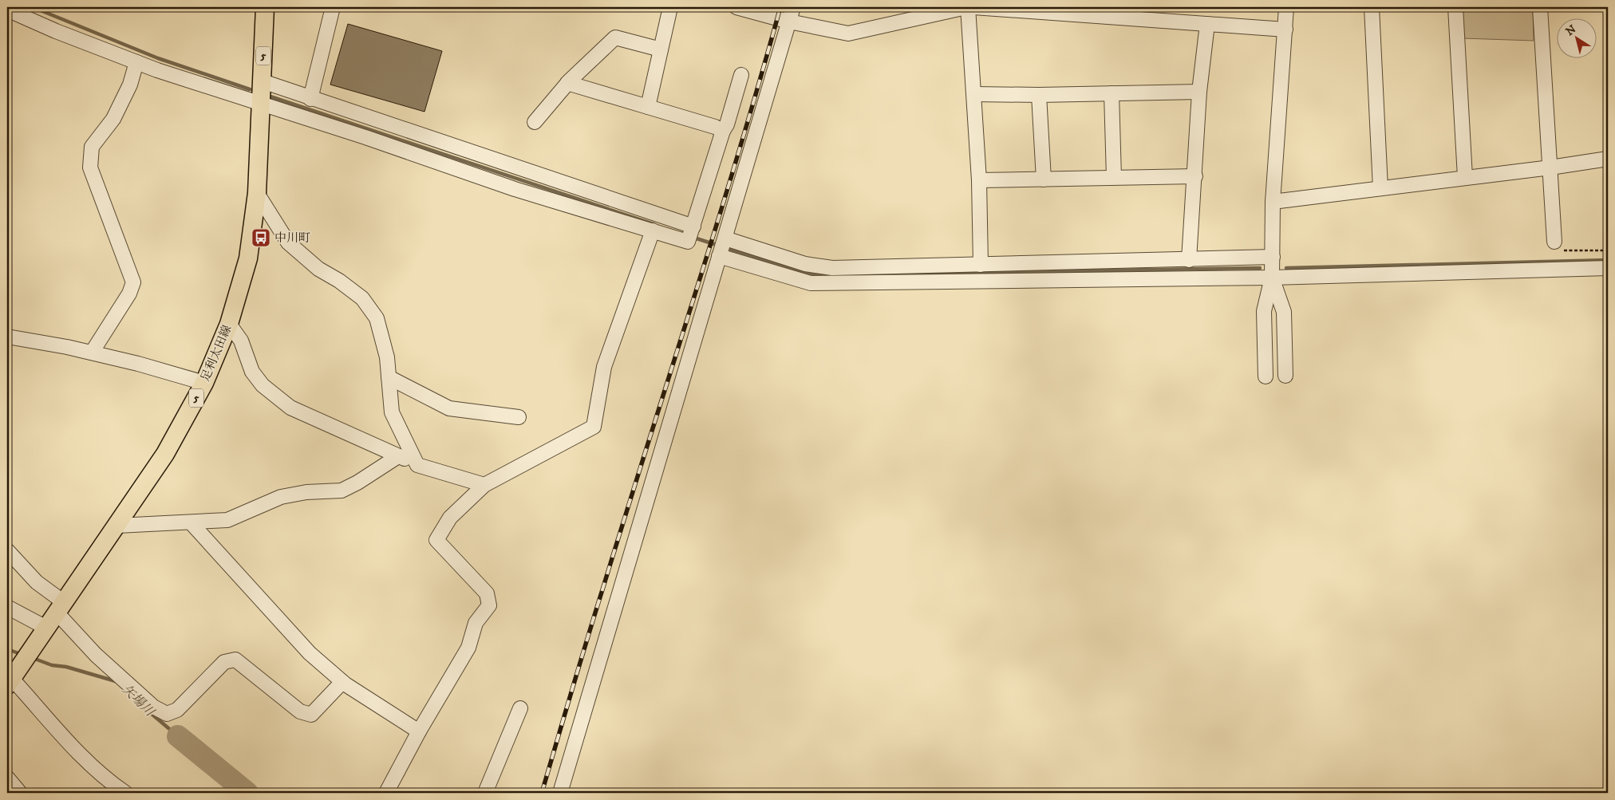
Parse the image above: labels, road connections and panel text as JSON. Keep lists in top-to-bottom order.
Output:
{
  "streets": {
    "main road": ["5", "足利太田線"]
  },
  "water": ["矢場川"],
  "places": {
    "bus stop": ["中川町"]
  },
  "north": "top left"
}
